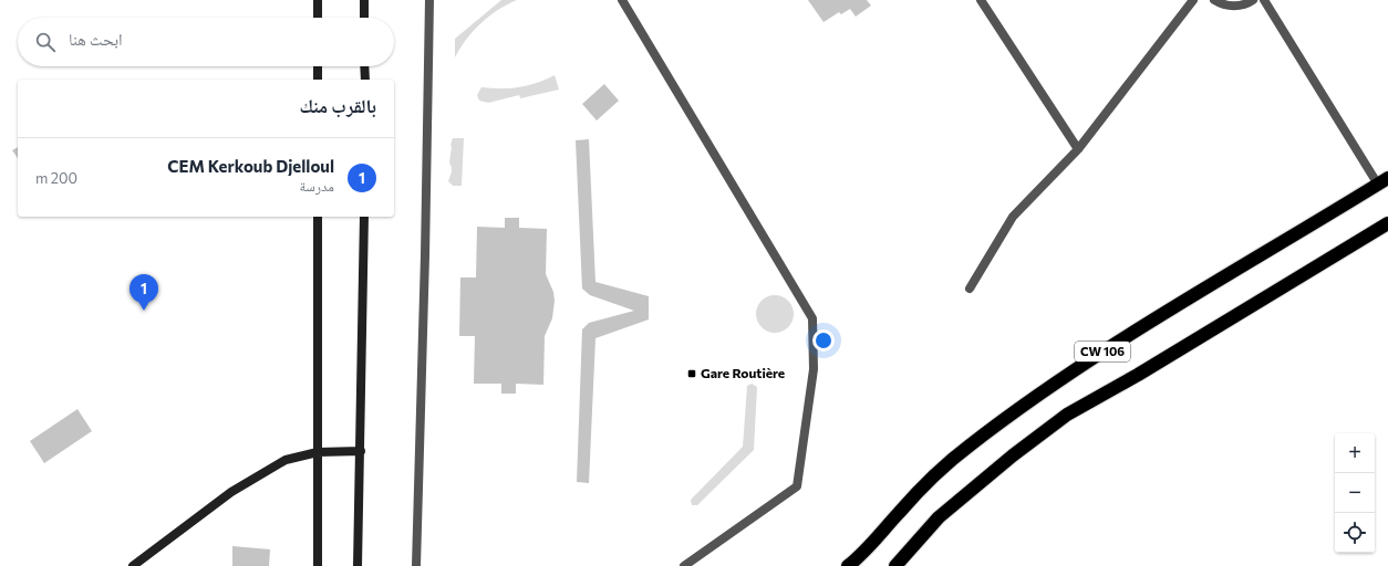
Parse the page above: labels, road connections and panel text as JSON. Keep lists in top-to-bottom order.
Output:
{
  "streets": {
    "highway": ["CW 106"]
  },
  "places": {
    "transit": ["Gare Routière"]
  },
  "page": {
    "search": "ابحث هنا",
    "heading": "بالقرب منك",
    "list": [
      {
        "mark": "1",
        "name": "CEM Kerkoub Djelloul",
        "note": "مدرسة",
        "value": "200 m"
      }
    ],
    "pins": "1",
    "map_buttons": ["+", "−"]
  }
}
